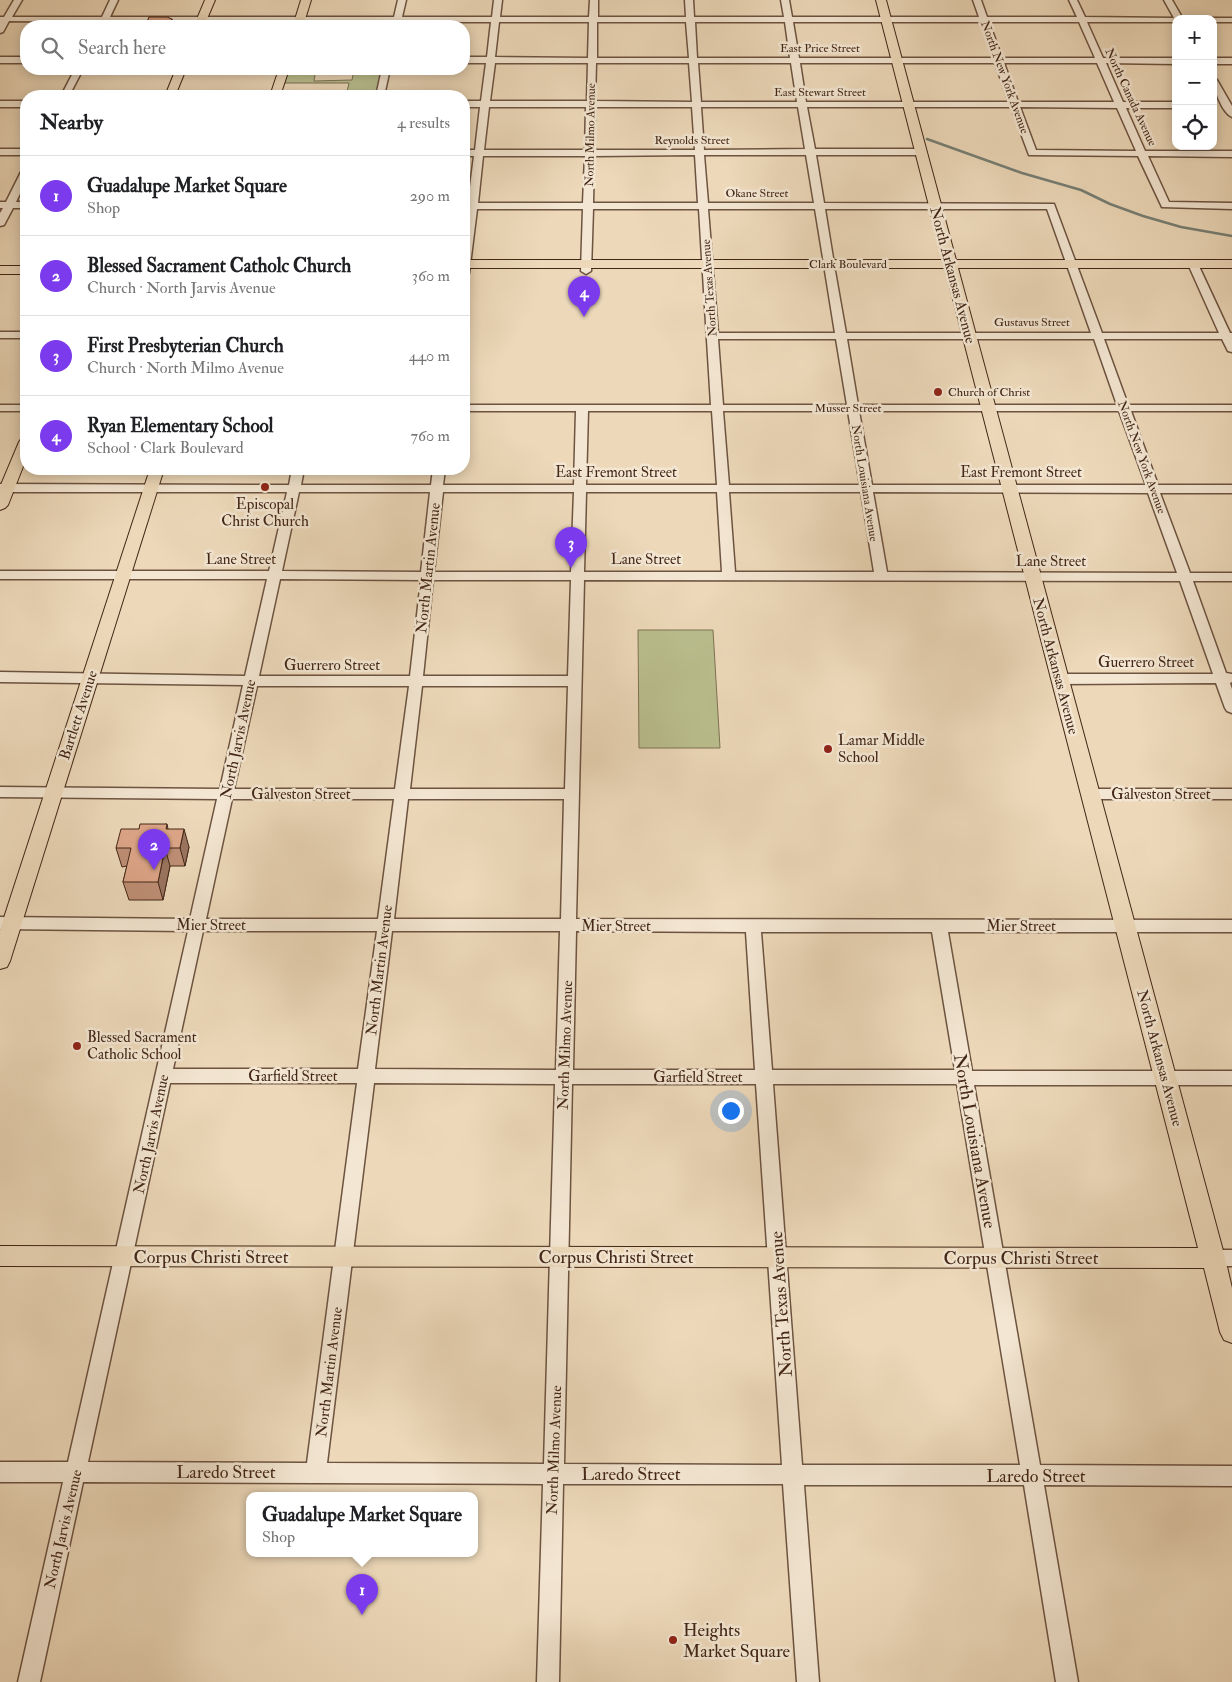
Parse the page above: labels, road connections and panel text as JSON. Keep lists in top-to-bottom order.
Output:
{
  "streets": {
    "main road": [
      "Clark Boulevard",
      "North Arkansas Avenue",
      "Bartlett Avenue",
      "Corpus Christi Street"
    ],
    "street": [
      "East Price Street",
      "North New York Avenue",
      "East Stewart Street",
      "North Canada Avenue",
      "North Milmo Avenue",
      "Reynolds Street",
      "Okane Street",
      "North Texas Avenue",
      "Gustavus Street",
      "Musser Street",
      "East Fremont Street",
      "North Louisiana Avenue",
      "Lane Street",
      "North Martin Avenue",
      "Guerrero Street",
      "North Jarvis Avenue",
      "Galveston Street",
      "Mier Street",
      "Garfield Street",
      "Laredo Street"
    ]
  },
  "crossings": [
    ["East Price Street", "North New York Avenue"],
    ["East Price Street", "North Canada Avenue"],
    ["East Price Street", "North Milmo Avenue"],
    ["East Price Street", "North Arkansas Avenue"],
    ["East Price Street", "North Texas Avenue"],
    ["East Price Street", "North Louisiana Avenue"],
    ["North New York Avenue", "East Stewart Street"],
    ["North New York Avenue", "North Canada Avenue"],
    ["North New York Avenue", "Okane Street"],
    ["North New York Avenue", "Clark Boulevard"],
    ["North New York Avenue", "Gustavus Street"],
    ["North New York Avenue", "Musser Street"],
    ["North New York Avenue", "East Fremont Street"],
    ["North New York Avenue", "Lane Street"],
    ["North New York Avenue", "Guerrero Street"],
    ["East Stewart Street", "North Canada Avenue"],
    ["East Stewart Street", "North Milmo Avenue"],
    ["East Stewart Street", "North Arkansas Avenue"],
    ["East Stewart Street", "North Texas Avenue"],
    ["East Stewart Street", "North Louisiana Avenue"],
    ["North Milmo Avenue", "Reynolds Street"],
    ["North Milmo Avenue", "Okane Street"],
    ["North Milmo Avenue", "Clark Boulevard"],
    ["North Milmo Avenue", "Musser Street"],
    ["North Milmo Avenue", "East Fremont Street"],
    ["North Milmo Avenue", "Lane Street"],
    ["North Milmo Avenue", "Guerrero Street"],
    ["North Milmo Avenue", "Galveston Street"],
    ["North Milmo Avenue", "Mier Street"],
    ["North Milmo Avenue", "Garfield Street"],
    ["North Milmo Avenue", "Corpus Christi Street"],
    ["North Milmo Avenue", "Laredo Street"],
    ["Reynolds Street", "North Arkansas Avenue"],
    ["Reynolds Street", "North Texas Avenue"],
    ["Reynolds Street", "North Louisiana Avenue"],
    ["Okane Street", "North Arkansas Avenue"],
    ["Okane Street", "North Texas Avenue"],
    ["Okane Street", "North Louisiana Avenue"],
    ["Clark Boulevard", "North Arkansas Avenue"],
    ["Clark Boulevard", "North Texas Avenue"],
    ["Clark Boulevard", "North Louisiana Avenue"],
    ["North Arkansas Avenue", "Gustavus Street"],
    ["North Arkansas Avenue", "Musser Street"],
    ["North Arkansas Avenue", "East Fremont Street"],
    ["North Arkansas Avenue", "Lane Street"],
    ["North Arkansas Avenue", "Guerrero Street"],
    ["North Arkansas Avenue", "Galveston Street"],
    ["North Arkansas Avenue", "Mier Street"],
    ["North Arkansas Avenue", "Garfield Street"],
    ["North Arkansas Avenue", "Corpus Christi Street"],
    ["North Texas Avenue", "Gustavus Street"],
    ["North Texas Avenue", "Musser Street"],
    ["North Texas Avenue", "East Fremont Street"],
    ["North Texas Avenue", "Lane Street"],
    ["North Texas Avenue", "Mier Street"],
    ["North Texas Avenue", "Garfield Street"],
    ["North Texas Avenue", "Corpus Christi Street"],
    ["North Texas Avenue", "Laredo Street"],
    ["Gustavus Street", "North Louisiana Avenue"],
    ["Musser Street", "North Louisiana Avenue"],
    ["East Fremont Street", "North Louisiana Avenue"],
    ["East Fremont Street", "North Martin Avenue"],
    ["East Fremont Street", "Bartlett Avenue"],
    ["East Fremont Street", "North Jarvis Avenue"],
    ["North Louisiana Avenue", "Lane Street"],
    ["North Louisiana Avenue", "Mier Street"],
    ["North Louisiana Avenue", "Garfield Street"],
    ["North Louisiana Avenue", "Corpus Christi Street"],
    ["North Louisiana Avenue", "Laredo Street"],
    ["Lane Street", "North Martin Avenue"],
    ["Lane Street", "Bartlett Avenue"],
    ["Lane Street", "North Jarvis Avenue"],
    ["North Martin Avenue", "Guerrero Street"],
    ["North Martin Avenue", "Galveston Street"],
    ["North Martin Avenue", "Mier Street"],
    ["North Martin Avenue", "Garfield Street"],
    ["North Martin Avenue", "Corpus Christi Street"],
    ["North Martin Avenue", "Laredo Street"],
    ["Guerrero Street", "Bartlett Avenue"],
    ["Guerrero Street", "North Jarvis Avenue"],
    ["Bartlett Avenue", "Galveston Street"],
    ["Bartlett Avenue", "Mier Street"],
    ["North Jarvis Avenue", "Galveston Street"],
    ["North Jarvis Avenue", "Mier Street"],
    ["North Jarvis Avenue", "Garfield Street"],
    ["North Jarvis Avenue", "Corpus Christi Street"],
    ["North Jarvis Avenue", "Laredo Street"]
  ],
  "places": [
    "Church of Christ",
    "Episcopal Christ Church",
    "Lamar Middle School",
    "Blessed Sacrament Catholic School",
    "Heights Market Square"
  ],
  "page": {
    "map_buttons": ["+", "−"],
    "search": "Search here",
    "heading": ["Nearby", "4 results"],
    "list": [
      {
        "mark": "1",
        "name": "Guadalupe Market Square",
        "note": "Shop",
        "value": "290 m"
      },
      {
        "mark": "2",
        "name": "Blessed Sacrament Catholc Church",
        "note": "Church · North Jarvis Avenue",
        "value": "360 m"
      },
      {
        "mark": "3",
        "name": "First Presbyterian Church",
        "note": "Church · North Milmo Avenue",
        "value": "440 m"
      },
      {
        "mark": "4",
        "name": "Ryan Elementary School",
        "note": "School · Clark Boulevard",
        "value": "760 m"
      }
    ],
    "pins": [
      "4",
      "3",
      "2",
      "1"
    ],
    "popup": ["Guadalupe Market Square", "Shop"]
  }
}
